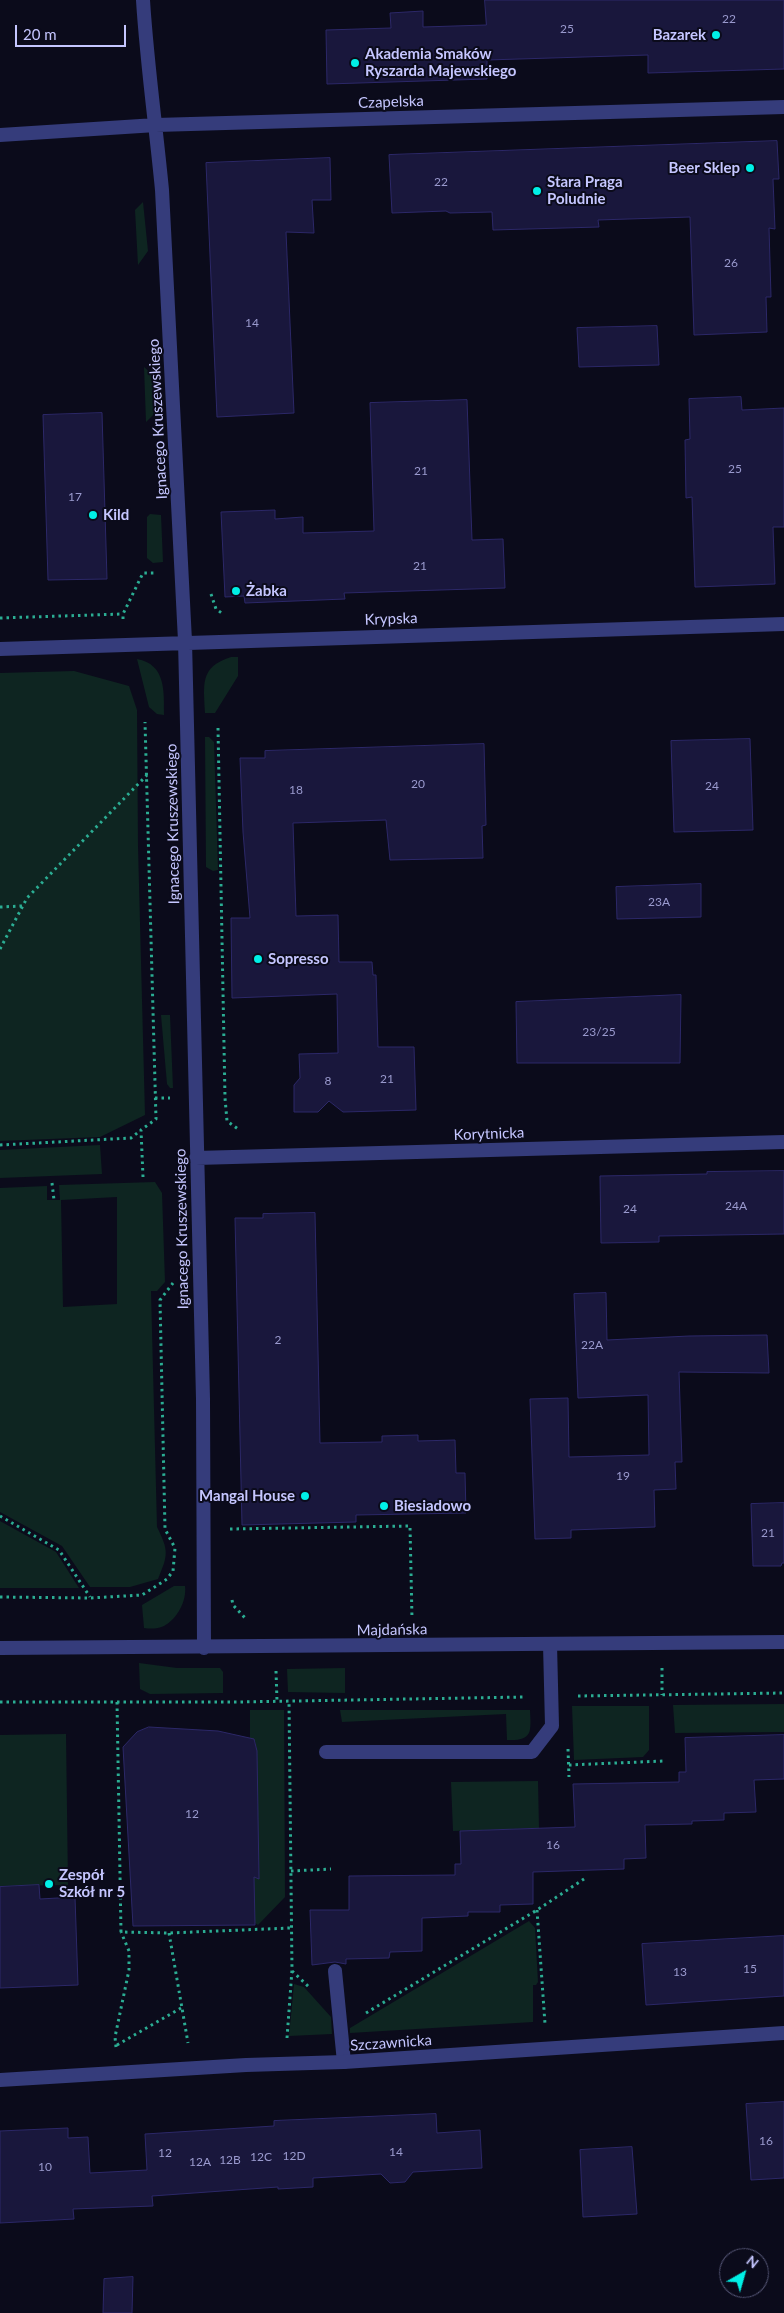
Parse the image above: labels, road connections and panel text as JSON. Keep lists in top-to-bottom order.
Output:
{
  "streets": {
    "street": [
      "Czapelska",
      "Ignacego Kruszewskiego",
      "Krypska",
      "Korytnicka",
      "Majdańska",
      "Szczawnicka"
    ]
  },
  "crossings": [
    ["Czapelska", "Ignacego Kruszewskiego"],
    ["Ignacego Kruszewskiego", "Krypska"],
    ["Ignacego Kruszewskiego", "Korytnicka"],
    ["Ignacego Kruszewskiego", "Majdańska"]
  ],
  "places": [
    "Bazarek",
    "Akademia Smaków Ryszarda Majewskiego",
    "Beer Sklep",
    "Stara Praga Poludnie",
    "Kild",
    "Żabka",
    "Sopresso",
    "Mangal House",
    "Biesiadowo",
    "Zespół Szkół nr 5"
  ],
  "house_numbers": [
    "22",
    "25",
    "22",
    "26",
    "14",
    "25",
    "21",
    "17",
    "21",
    "20",
    "24",
    "18",
    "23A",
    "23/25",
    "21",
    "8",
    "24A",
    "24",
    "2",
    "22A",
    "19",
    "21",
    "12",
    "16",
    "15",
    "13",
    "16",
    "14",
    "12",
    "12D",
    "12C",
    "12B",
    "12A",
    "10"
  ],
  "scale_bar": "20 m",
  "north": "top right"
}
